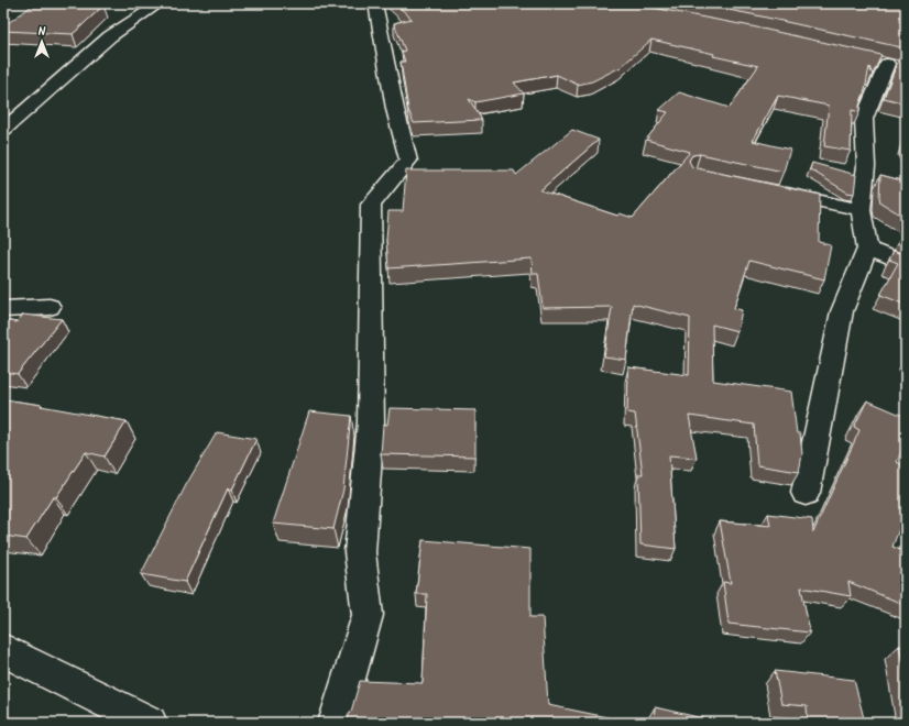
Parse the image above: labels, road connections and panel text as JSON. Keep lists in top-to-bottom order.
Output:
{
  "north": "top"
}
